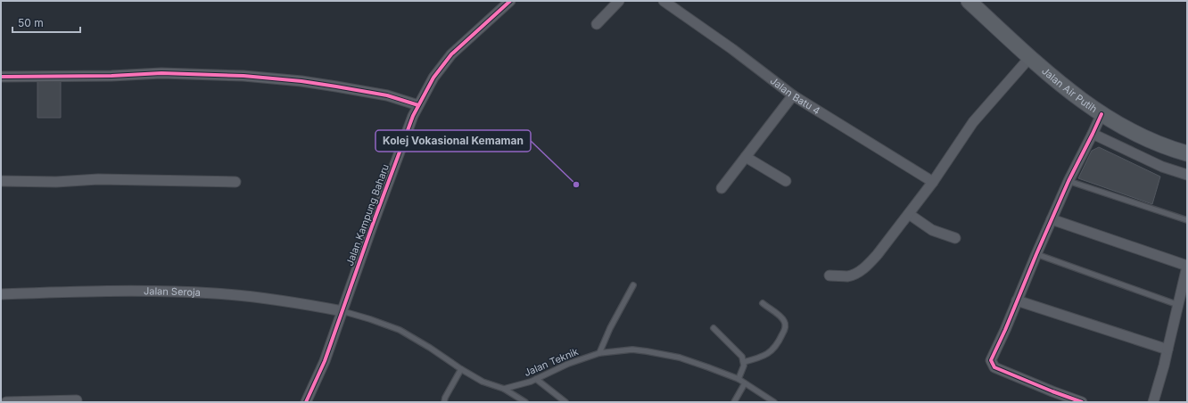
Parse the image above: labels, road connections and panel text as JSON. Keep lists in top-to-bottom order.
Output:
{
  "streets": {
    "main road": ["Jalan Air Putih"],
    "street": ["Jalan Batu 4", "Jalan Kampung Baharu", "Jalan Seroja"],
    "lane": ["Jalan Teknik"]
  },
  "crossings": [
    ["Jalan Kampung Baharu", "Jalan Seroja"]
  ],
  "places": ["Kolej Vokasional Kemaman"],
  "scale_bar": "50 m"
}
